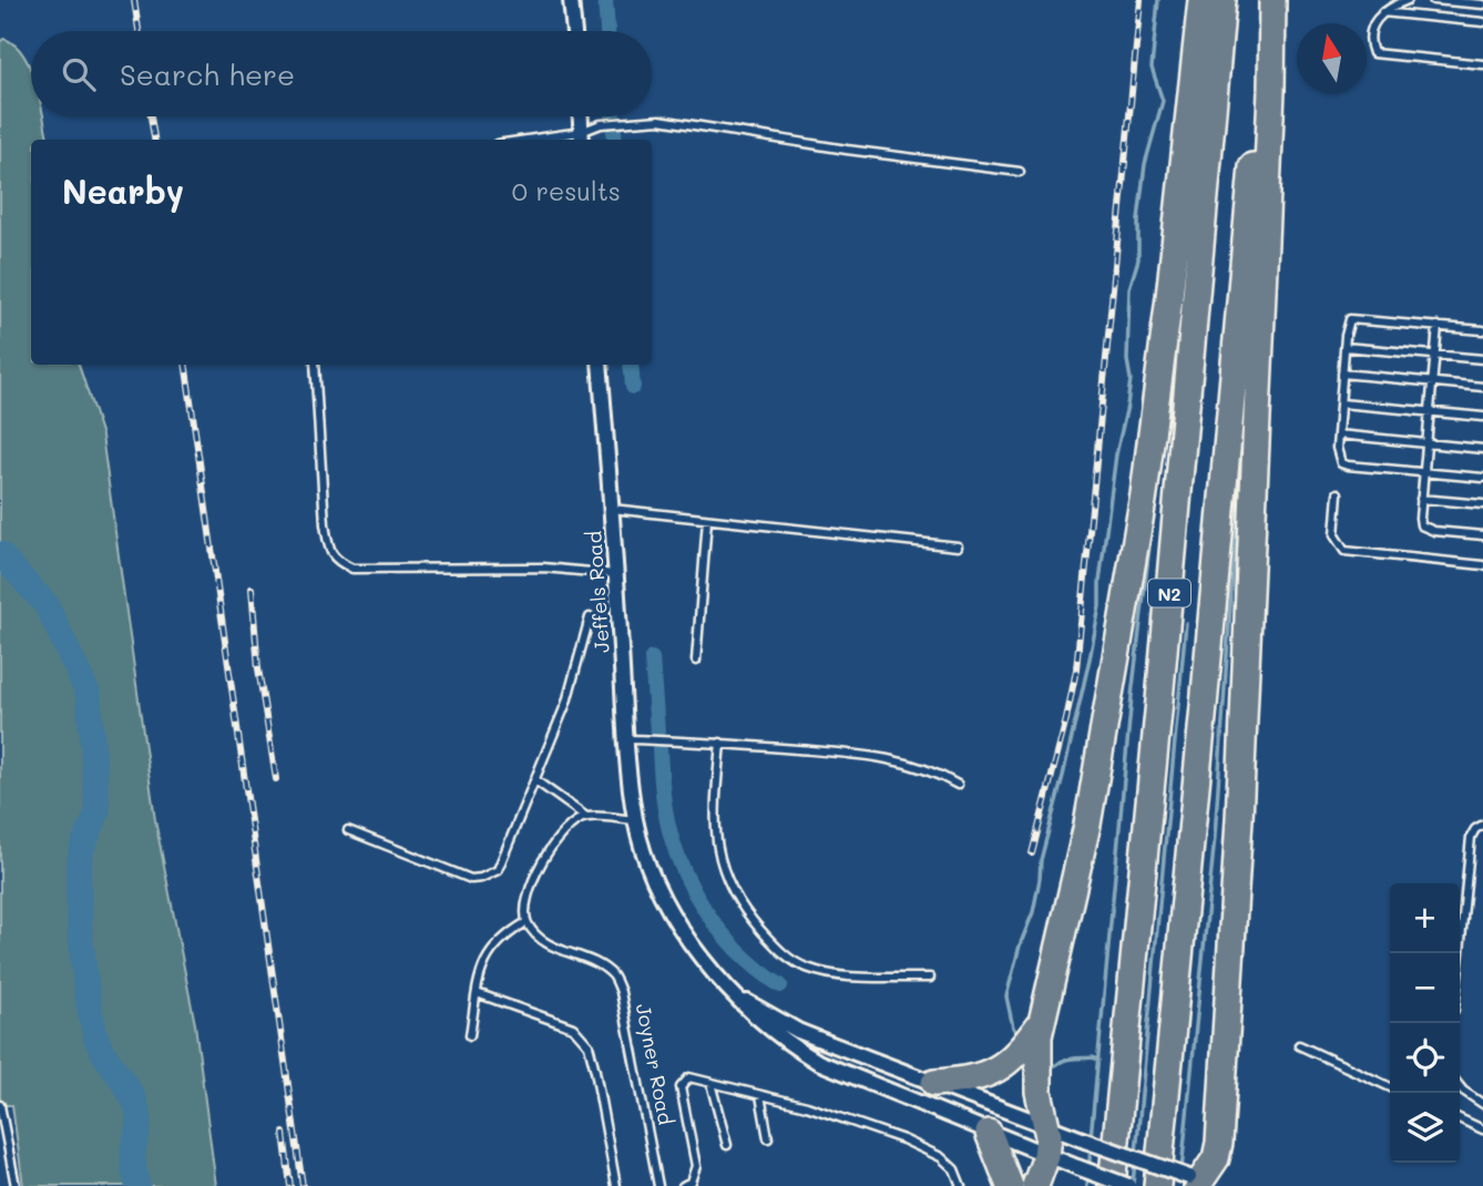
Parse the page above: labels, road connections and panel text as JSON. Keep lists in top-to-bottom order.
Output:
{
  "streets": {
    "highway": ["N2"],
    "street": ["Jeffels Road"],
    "lane": ["Joyner Road"]
  },
  "north": "top",
  "page": {
    "search": "Search here",
    "heading": ["Nearby", "0 results"],
    "map_buttons": ["+", "−"]
  }
}
